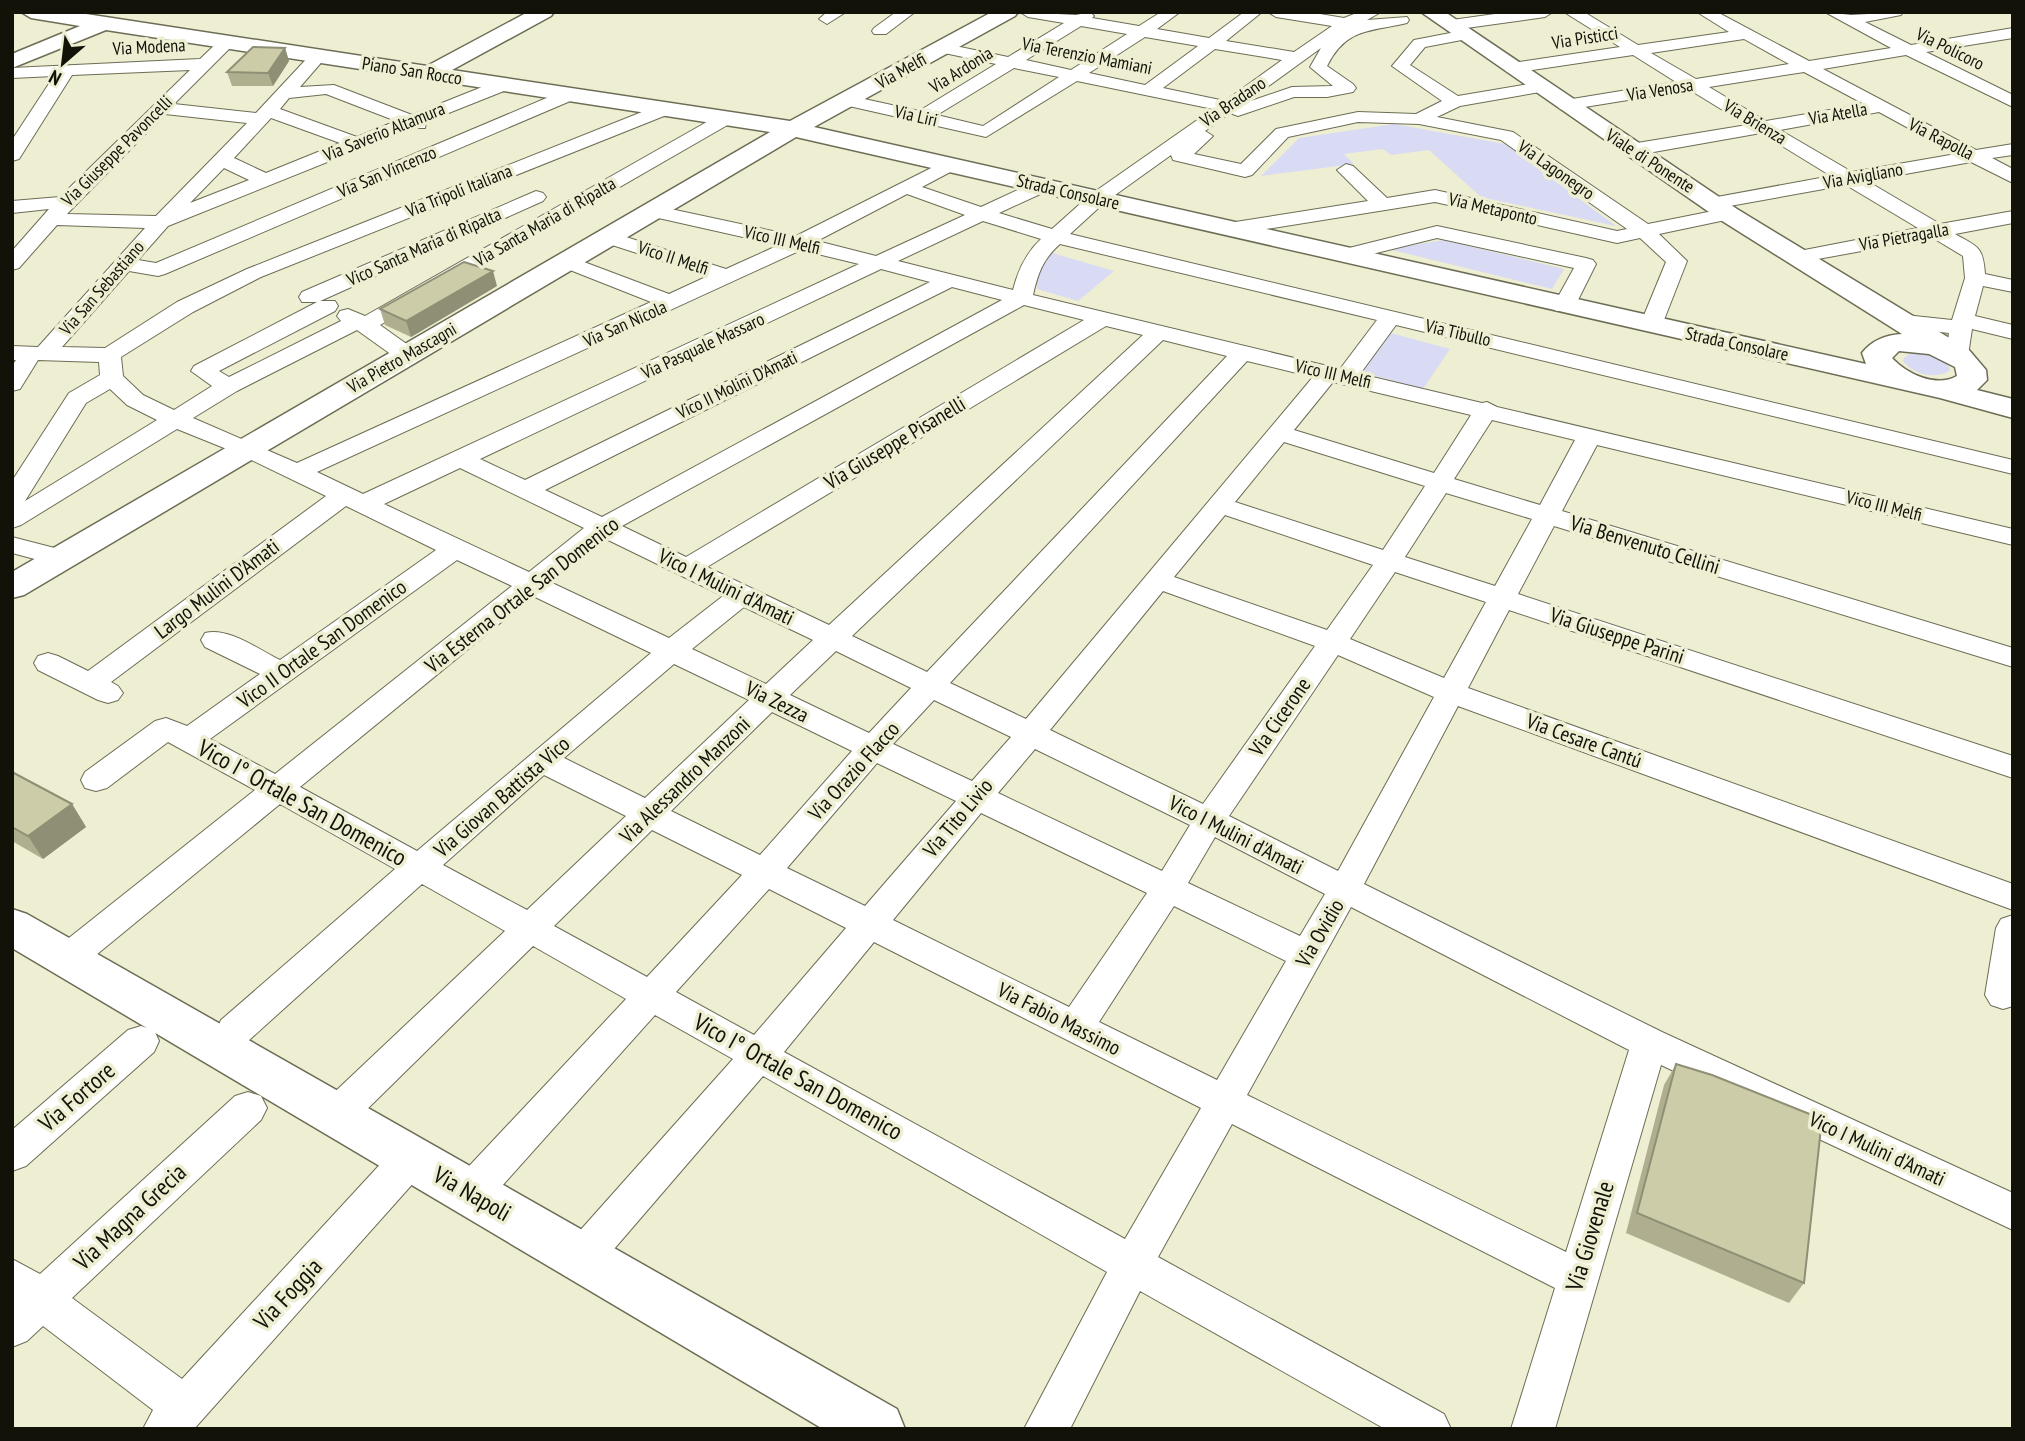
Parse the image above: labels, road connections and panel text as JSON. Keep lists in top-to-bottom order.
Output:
{
  "streets": {
    "street": [
      "Via Pisticci",
      "Via Modena",
      "Via Policoro",
      "Via Terenzio Mamiani",
      "Via Ardonia",
      "Piano San Rocco",
      "Via Melfi",
      "Via Venosa",
      "Via Bradano",
      "Via Atella",
      "Via Liri",
      "Via Brienza",
      "Via Saverio Altamura",
      "Via Rapolla",
      "Via Giuseppe Pavoncelli",
      "Viale di Ponente",
      "Via Lagonegro",
      "Via San Vincenzo",
      "Via Avigliano",
      "Via Tripoli Italiana",
      "Strada Consolare",
      "Via Metaponto",
      "Via Santa Maria di Ripalta",
      "Via Pietragalla",
      "Vico III Melfi",
      "Vico Santa Maria di Ripalta",
      "Vico II Melfi",
      "Via San Sebastiano",
      "Via San Nicola",
      "Via Tibullo",
      "Via Pasquale Massaro",
      "Via Pietro Mascagni",
      "Vico II Molini D'Amati",
      "Via Giuseppe Pisanelli",
      "Via Benvenuto Cellini",
      "Vico I Mulini d'Amati",
      "Largo Mulini D'Amati",
      "Via Esterna Ortale San Domenico",
      "Via Giuseppe Parini",
      "Vico II Ortale San Domenico",
      "Via Zezza",
      "Via Cicerone",
      "Via Cesare Cantú",
      "Via Orazio Flacco",
      "Via Alessandro Manzoni",
      "Via Giovan Battista Vico",
      "Vico I° Ortale San Domenico",
      "Via Tito Livio",
      "Via Ovidio",
      "Via Fabio Massimo",
      "Via Fortore",
      "Via Napoli",
      "Via Magna Grecia",
      "Via Giovenale",
      "Via Foggia"
    ]
  },
  "crossings": [
    ["Via Pisticci", "Via Brienza"],
    ["Via Pisticci", "Via Rapolla"],
    ["Via Pisticci", "Viale di Ponente"],
    ["Via Modena", "Via Giuseppe Pavoncelli"],
    ["Via Policoro", "Via Venosa"],
    ["Via Terenzio Mamiani", "Via Ardonia"],
    ["Via Terenzio Mamiani", "Via Melfi"],
    ["Via Terenzio Mamiani", "Via Bradano"],
    ["Via Terenzio Mamiani", "Via Liri"],
    ["Via Ardonia", "Via Liri"],
    ["Piano San Rocco", "Via Melfi"],
    ["Piano San Rocco", "Via Saverio Altamura"],
    ["Piano San Rocco", "Via Giuseppe Pavoncelli"],
    ["Piano San Rocco", "Via San Vincenzo"],
    ["Piano San Rocco", "Via Tripoli Italiana"],
    ["Piano San Rocco", "Strada Consolare"],
    ["Piano San Rocco", "Via Santa Maria di Ripalta"],
    ["Piano San Rocco", "Via San Sebastiano"],
    ["Piano San Rocco", "Via Pietro Mascagni"],
    ["Via Melfi", "Via Liri"],
    ["Via Melfi", "Strada Consolare"],
    ["Via Melfi", "Via Pietro Mascagni"],
    ["Via Venosa", "Via Brienza"],
    ["Via Venosa", "Via Rapolla"],
    ["Via Venosa", "Viale di Ponente"],
    ["Via Bradano", "Via Lagonegro"],
    ["Via Bradano", "Strada Consolare"],
    ["Via Bradano", "Vico III Melfi"],
    ["Via Bradano", "Via Tibullo"],
    ["Via Bradano", "Via Esterna Ortale San Domenico"],
    ["Via Atella", "Via Brienza"],
    ["Via Atella", "Via Rapolla"],
    ["Via Atella", "Viale di Ponente"],
    ["Via Brienza", "Via Avigliano"],
    ["Via Brienza", "Via Pietragalla"],
    ["Via Saverio Altamura", "Via San Sebastiano"],
    ["Via Rapolla", "Via Avigliano"],
    ["Viale di Ponente", "Via Avigliano"],
    ["Viale di Ponente", "Via Pietragalla"],
    ["Via Lagonegro", "Via Avigliano"],
    ["Via Lagonegro", "Via Metaponto"],
    ["Via San Vincenzo", "Via San Sebastiano"],
    ["Via Avigliano", "Via Metaponto"],
    ["Via Tripoli Italiana", "Via Zezza"],
    ["Strada Consolare", "Via Metaponto"],
    ["Strada Consolare", "Via San Nicola"],
    ["Strada Consolare", "Via Pasquale Massaro"],
    ["Strada Consolare", "Via Pietro Mascagni"],
    ["Via Santa Maria di Ripalta", "Vico Santa Maria di Ripalta"],
    ["Via Santa Maria di Ripalta", "Via Zezza"],
    ["Vico III Melfi", "Via San Nicola"],
    ["Vico III Melfi", "Via Pasquale Massaro"],
    ["Vico III Melfi", "Via Pietro Mascagni"],
    ["Vico III Melfi", "Vico II Molini D'Amati"],
    ["Vico III Melfi", "Via Giuseppe Pisanelli"],
    ["Vico III Melfi", "Via Esterna Ortale San Domenico"],
    ["Vico III Melfi", "Via Cicerone"],
    ["Vico III Melfi", "Via Orazio Flacco"],
    ["Vico III Melfi", "Via Alessandro Manzoni"],
    ["Vico III Melfi", "Via Tito Livio"],
    ["Vico III Melfi", "Via Ovidio"],
    ["Vico II Melfi", "Via San Nicola"],
    ["Via San Nicola", "Via Tibullo"],
    ["Via San Nicola", "Via Zezza"],
    ["Via Tibullo", "Via Pasquale Massaro"],
    ["Via Tibullo", "Via Tito Livio"],
    ["Via Pasquale Massaro", "Vico I Mulini d'Amati"],
    ["Via Pasquale Massaro", "Largo Mulini D'Amati"],
    ["Via Pasquale Massaro", "Via Zezza"],
    ["Via Pietro Mascagni", "Via Zezza"],
    ["Vico II Molini D'Amati", "Vico I Mulini d'Amati"],
    ["Via Giuseppe Pisanelli", "Vico I Mulini d'Amati"],
    ["Via Benvenuto Cellini", "Via Cicerone"],
    ["Via Benvenuto Cellini", "Via Tito Livio"],
    ["Via Benvenuto Cellini", "Via Ovidio"],
    ["Vico I Mulini d'Amati", "Via Esterna Ortale San Domenico"],
    ["Vico I Mulini d'Amati", "Via Cicerone"],
    ["Vico I Mulini d'Amati", "Via Orazio Flacco"],
    ["Vico I Mulini d'Amati", "Via Alessandro Manzoni"],
    ["Vico I Mulini d'Amati", "Via Giovan Battista Vico"],
    ["Vico I Mulini d'Amati", "Via Tito Livio"],
    ["Vico I Mulini d'Amati", "Via Ovidio"],
    ["Vico I Mulini d'Amati", "Via Giovenale"],
    ["Largo Mulini D'Amati", "Via Zezza"],
    ["Via Esterna Ortale San Domenico", "Via Zezza"],
    ["Via Esterna Ortale San Domenico", "Vico I° Ortale San Domenico"],
    ["Via Esterna Ortale San Domenico", "Via Napoli"],
    ["Via Giuseppe Parini", "Via Cicerone"],
    ["Via Giuseppe Parini", "Via Tito Livio"],
    ["Via Giuseppe Parini", "Via Ovidio"],
    ["Vico II Ortale San Domenico", "Via Zezza"],
    ["Vico II Ortale San Domenico", "Vico I° Ortale San Domenico"],
    ["Via Zezza", "Via Cicerone"],
    ["Via Zezza", "Via Orazio Flacco"],
    ["Via Zezza", "Via Alessandro Manzoni"],
    ["Via Zezza", "Via Giovan Battista Vico"],
    ["Via Zezza", "Via Tito Livio"],
    ["Via Zezza", "Via Ovidio"],
    ["Via Cicerone", "Via Cesare Cantú"],
    ["Via Cicerone", "Via Fabio Massimo"],
    ["Via Cesare Cantú", "Via Tito Livio"],
    ["Via Cesare Cantú", "Via Ovidio"],
    ["Via Orazio Flacco", "Vico I° Ortale San Domenico"],
    ["Via Orazio Flacco", "Via Fabio Massimo"],
    ["Via Orazio Flacco", "Via Napoli"],
    ["Via Alessandro Manzoni", "Vico I° Ortale San Domenico"],
    ["Via Alessandro Manzoni", "Via Fabio Massimo"],
    ["Via Alessandro Manzoni", "Via Napoli"],
    ["Via Giovan Battista Vico", "Vico I° Ortale San Domenico"],
    ["Via Giovan Battista Vico", "Via Fabio Massimo"],
    ["Vico I° Ortale San Domenico", "Via Tito Livio"],
    ["Vico I° Ortale San Domenico", "Via Ovidio"],
    ["Via Tito Livio", "Via Fabio Massimo"],
    ["Via Tito Livio", "Via Napoli"],
    ["Via Ovidio", "Via Fabio Massimo"],
    ["Via Fabio Massimo", "Via Giovenale"],
    ["Via Napoli", "Via Foggia"]
  ],
  "north": "bottom left"
}
